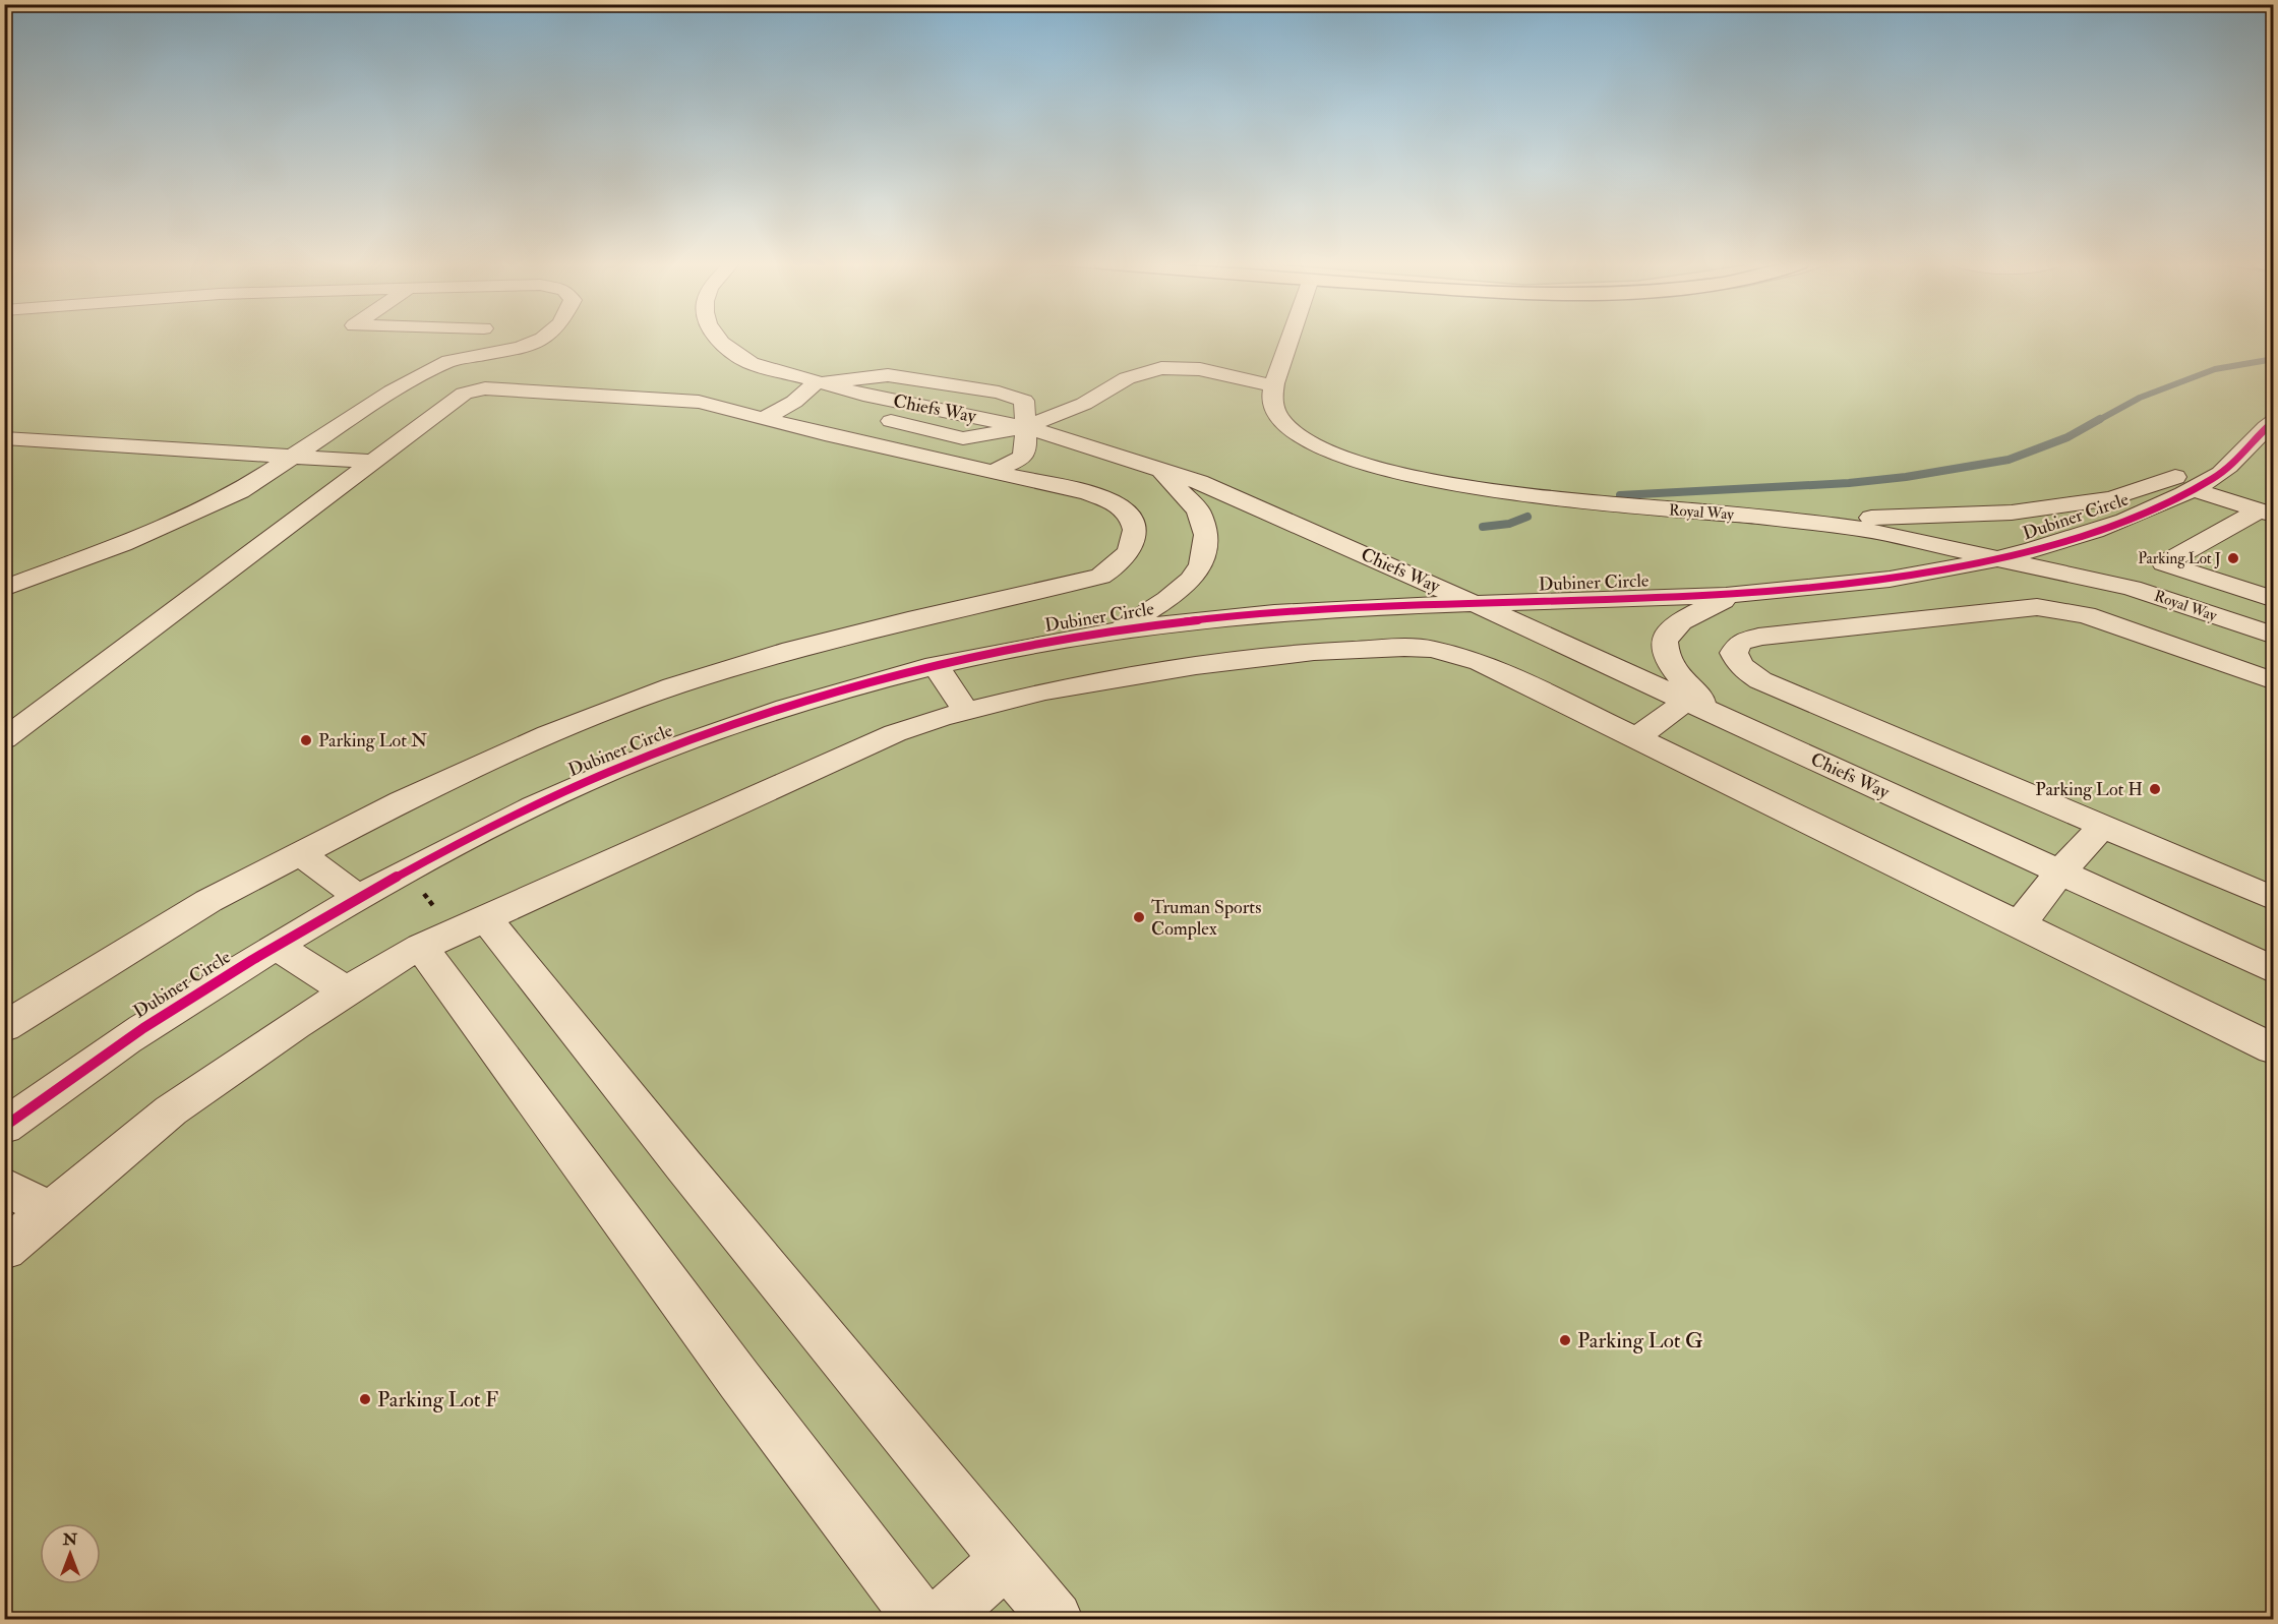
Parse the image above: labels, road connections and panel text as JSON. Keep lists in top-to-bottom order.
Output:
{
  "streets": {
    "street": ["Chiefs Way", "Royal Way", "Dubiner Circle"]
  },
  "crossings": [
    ["Chiefs Way", "Dubiner Circle"],
    ["Royal Way", "Dubiner Circle"]
  ],
  "places": [
    "Parking Lot J",
    "Parking Lot N",
    "Parking Lot H",
    "Truman Sports Complex",
    "Parking Lot G",
    "Parking Lot F"
  ],
  "north": "top"
}
